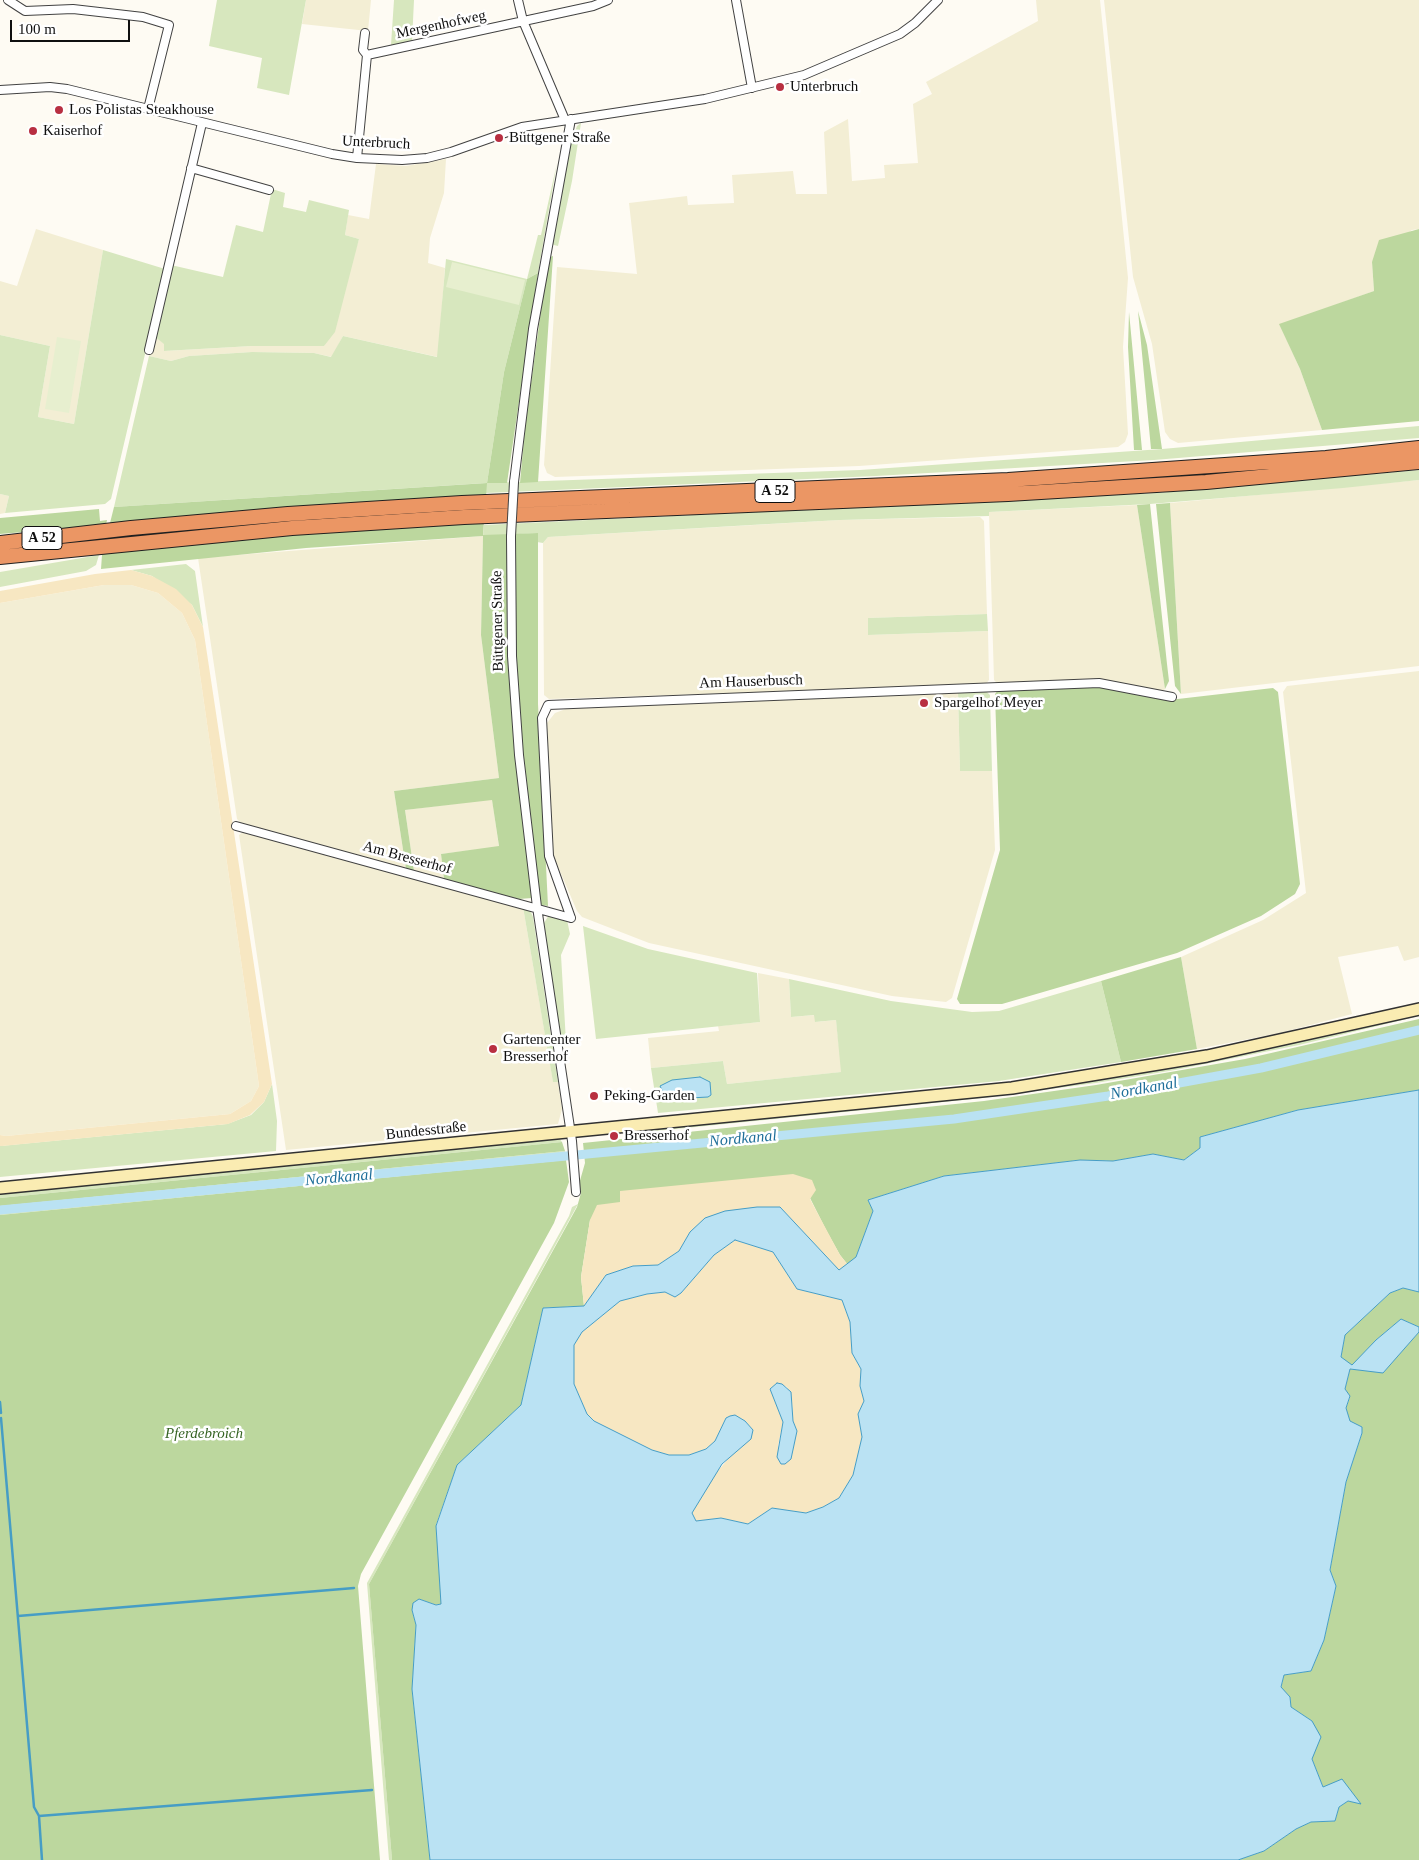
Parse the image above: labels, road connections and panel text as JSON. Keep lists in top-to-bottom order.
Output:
{
  "streets": {
    "highway": ["A 52"],
    "main road": ["Bundesstraße"],
    "street": [
      "Mergenhofweg",
      "Unterbruch",
      "Büttgener Straße",
      "Am Hauserbusch",
      "Am Bresserhof"
    ]
  },
  "crossings": [
    ["Unterbruch", "Büttgener Straße"],
    ["Büttgener Straße", "Am Bresserhof"],
    ["Büttgener Straße", "Bundesstraße"],
    ["Am Hauserbusch", "Am Bresserhof"]
  ],
  "water": ["Nordkanal"],
  "parks": ["Pferdebroich"],
  "places": [
    "Unterbruch",
    "Los Polistas Steakhouse",
    "Kaiserhof",
    "Büttgener Straße",
    "Spargelhof Meyer",
    "Gartencenter Bresserhof",
    "Peking-Garden",
    "Bresserhof"
  ],
  "scale_bar": "100 m"
}
